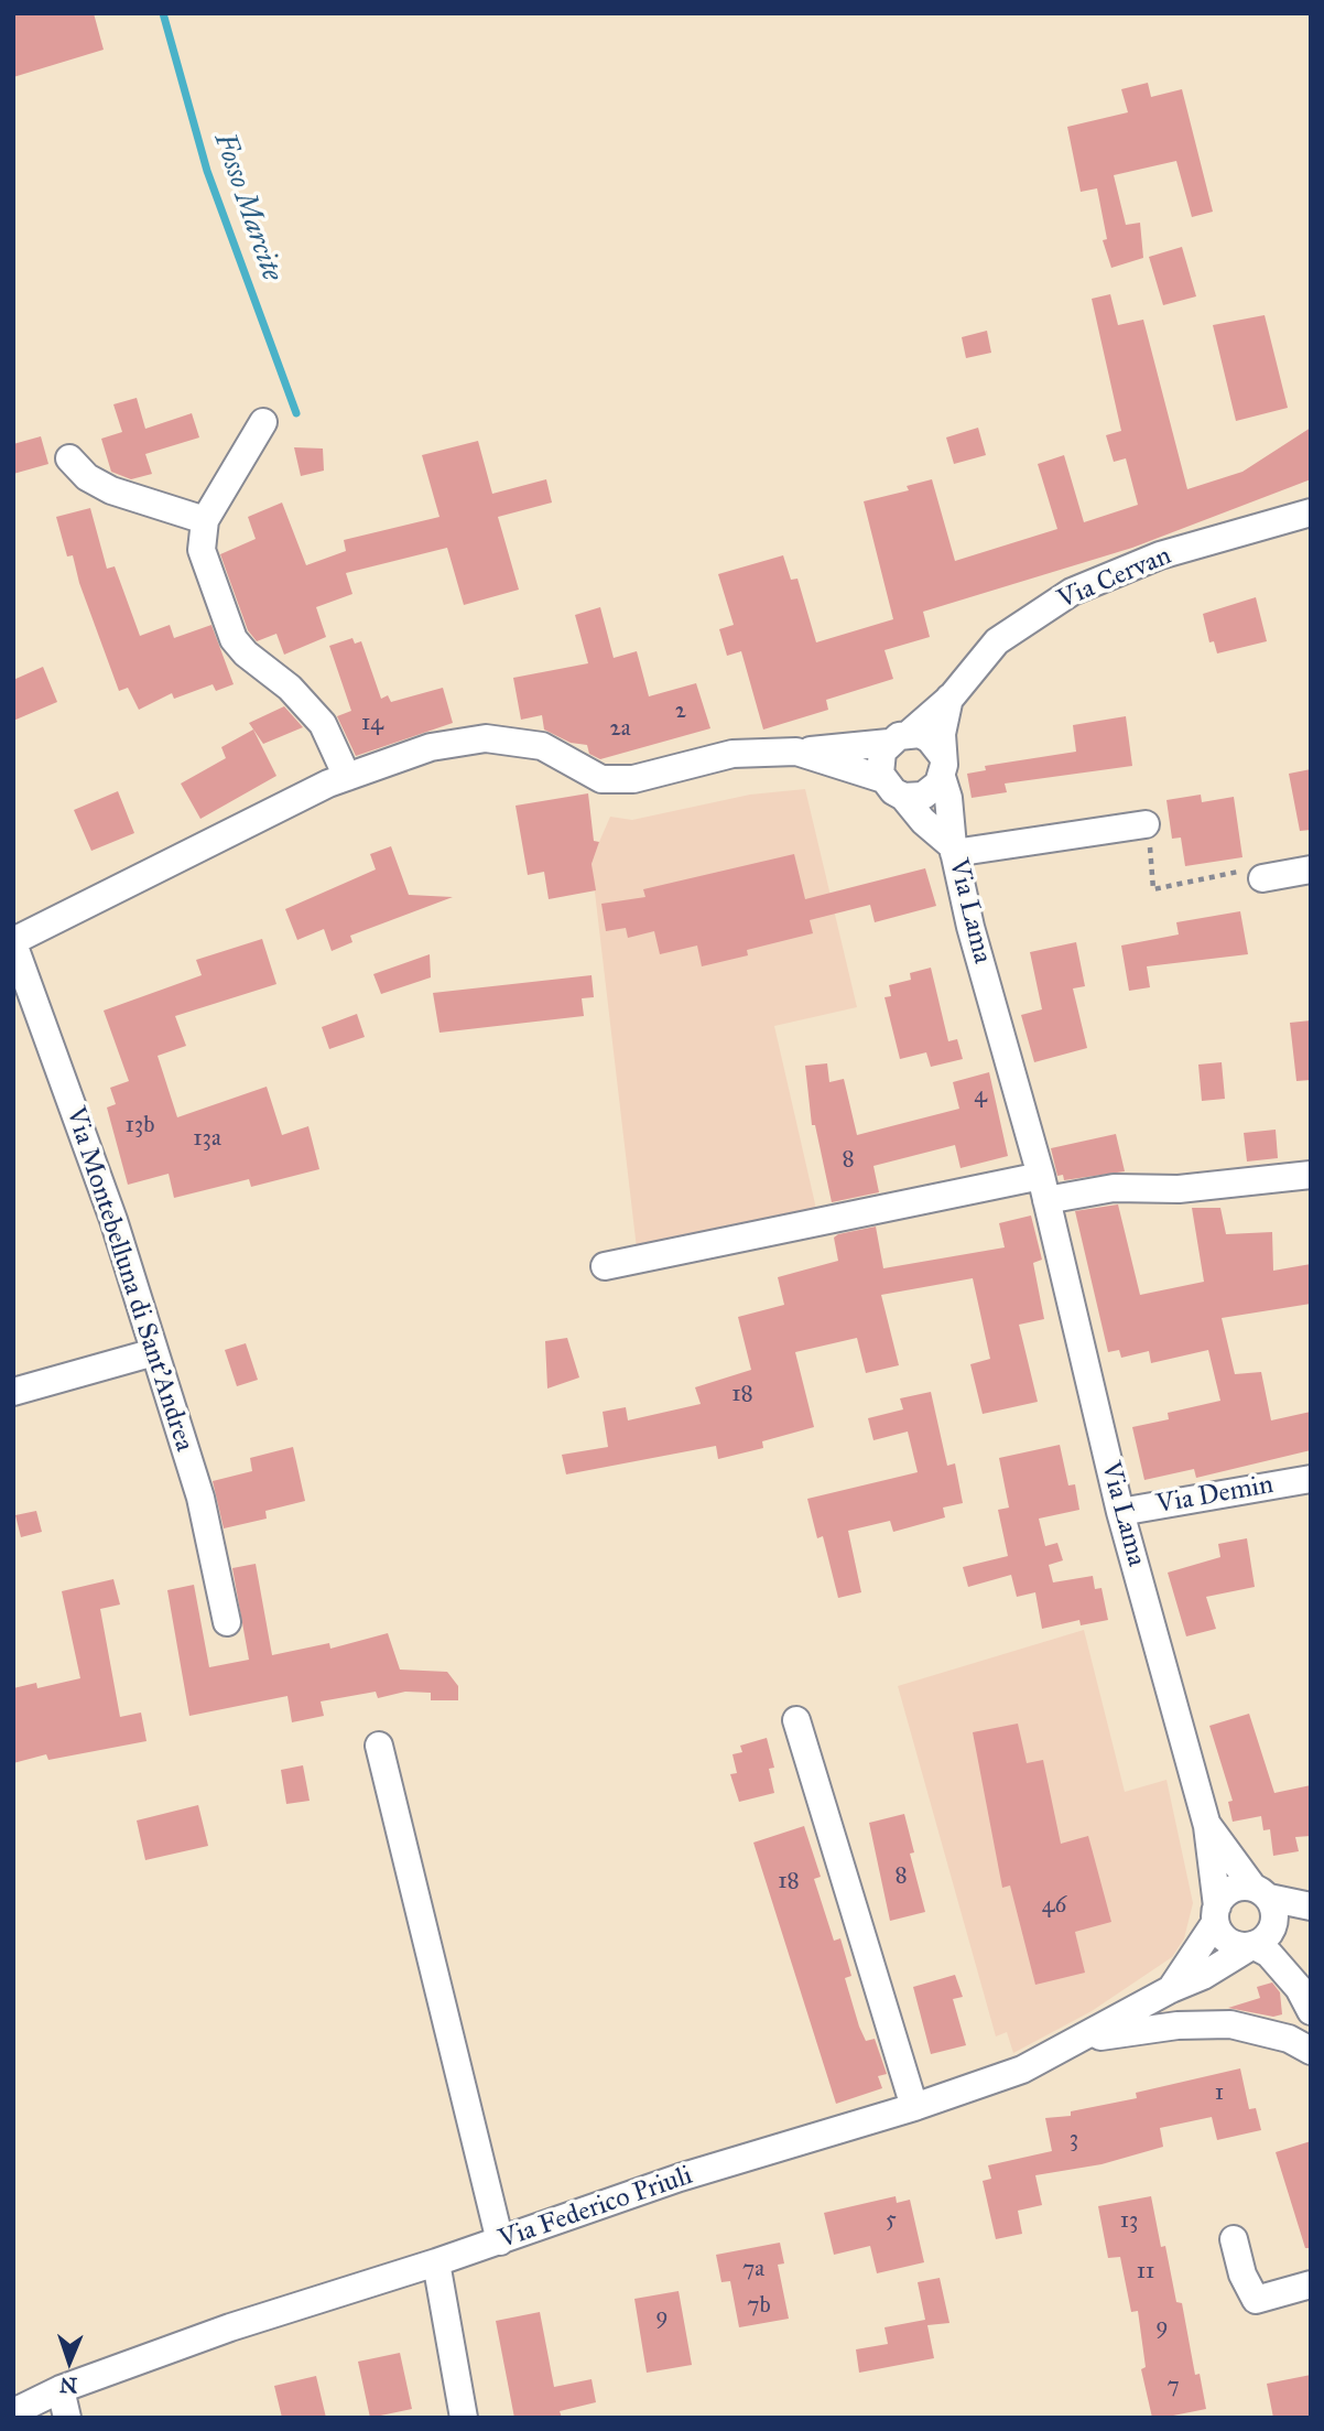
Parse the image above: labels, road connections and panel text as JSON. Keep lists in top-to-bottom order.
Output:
{
  "streets": {
    "street": [
      "Via Cervan",
      "Via Lama",
      "Via Montebelluna di Sant'Andrea",
      "Via Demin",
      "Via Federico Priuli"
    ]
  },
  "crossings": [
    ["Via Cervan", "Via Lama"],
    ["Via Lama", "Via Demin"],
    ["Via Lama", "Via Federico Priuli"]
  ],
  "water": ["Fosso Marcite"],
  "house_numbers": [
    "2",
    "14",
    "2a",
    "4",
    "13b",
    "13a",
    "8",
    "18",
    "8",
    "18",
    "46",
    "1",
    "3",
    "5",
    "13",
    "7a",
    "11",
    "7b",
    "9",
    "9",
    "7"
  ],
  "north": "bottom"
}
